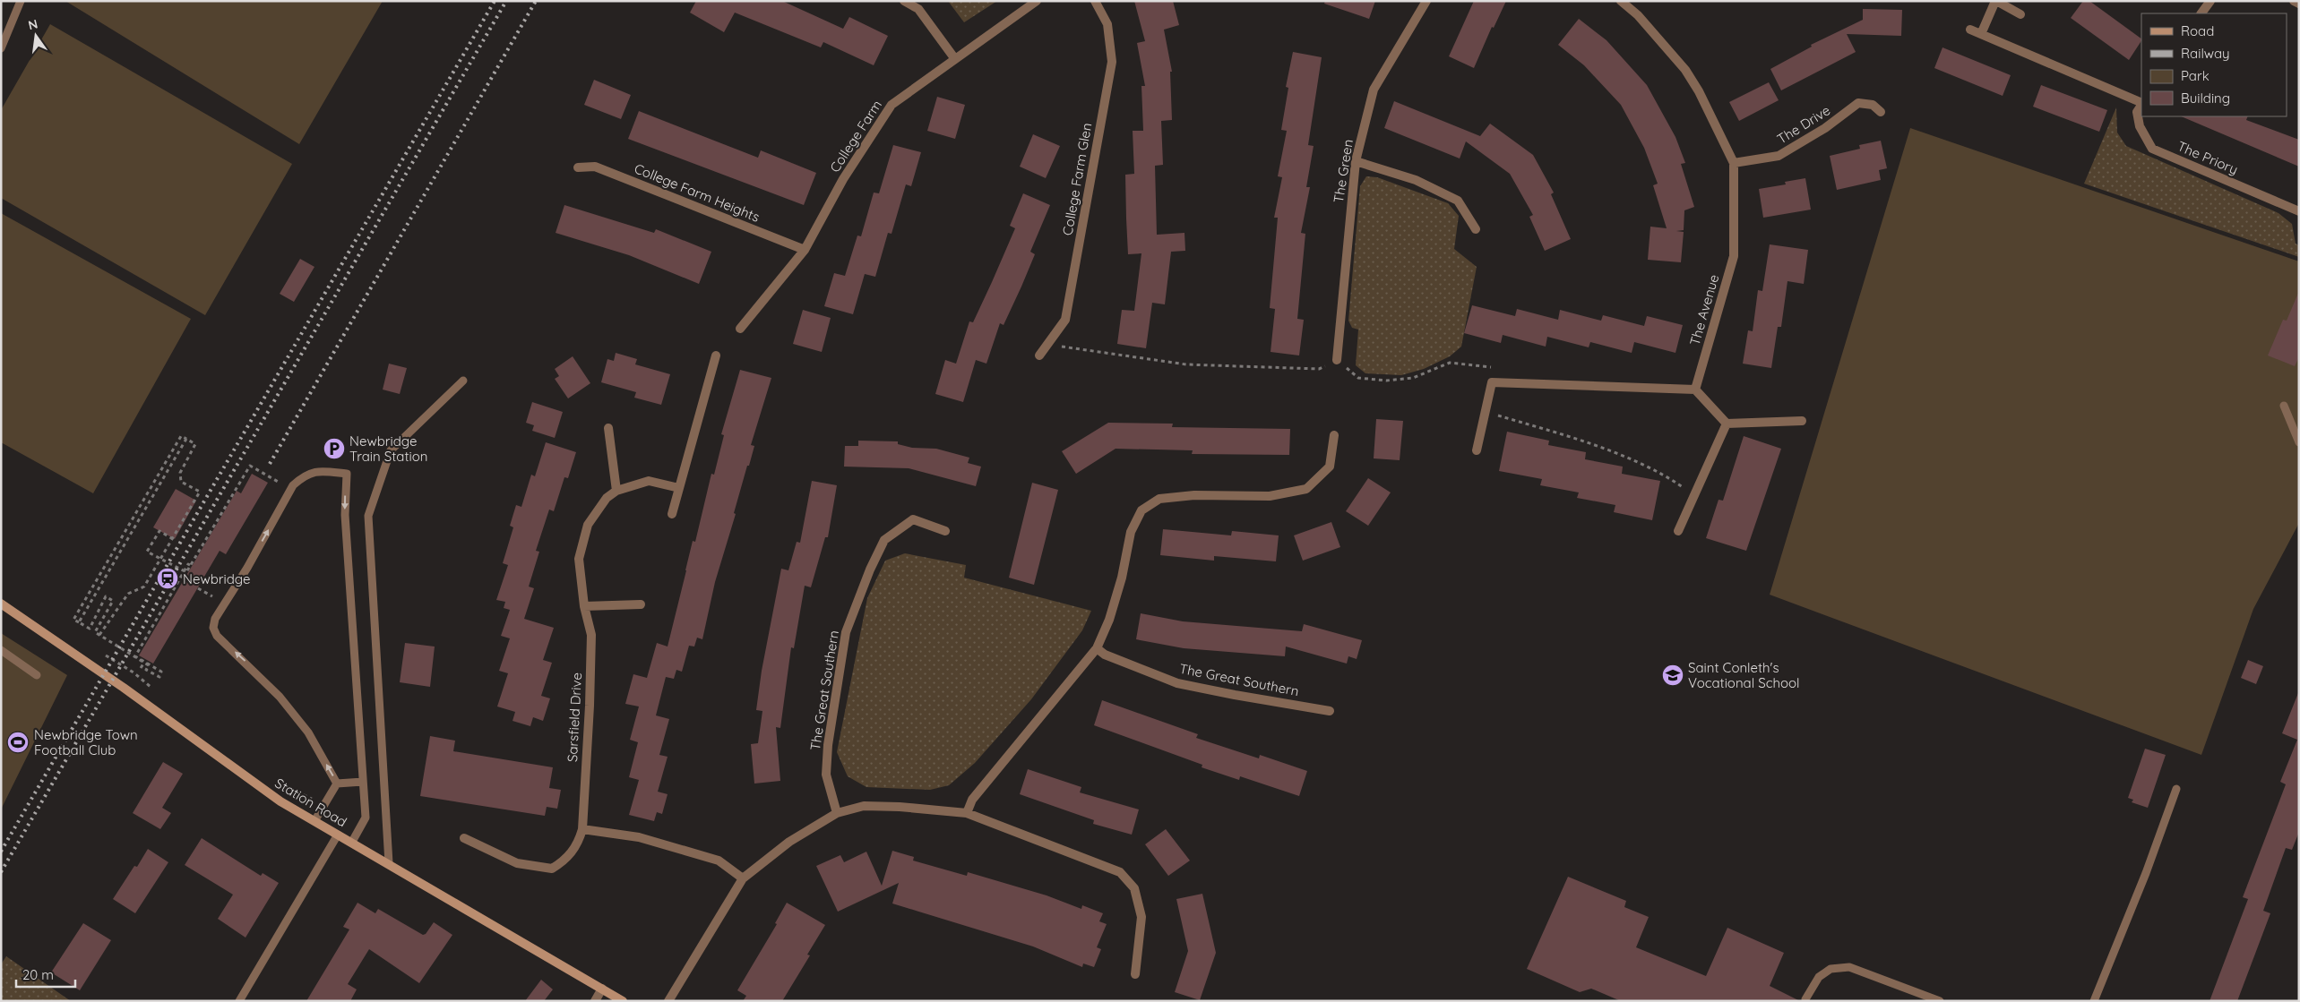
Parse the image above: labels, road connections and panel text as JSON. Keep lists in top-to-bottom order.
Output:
{
  "streets": {
    "main road": ["Station Road"],
    "street": [
      "The Drive",
      "College Farm",
      "The Priory",
      "The Green",
      "College Farm Glen",
      "College Farm Heights",
      "The Avenue",
      "The Great Southern",
      "Sarsfield Drive"
    ]
  },
  "crossings": [
    ["The Drive", "The Avenue"],
    ["College Farm", "College Farm Heights"]
  ],
  "places": {
    "parking": ["Newbridge Train Station"],
    "station": ["Newbridge"],
    "school or university": ["Saint Conleth's Vocational School"],
    "sports": ["Newbridge Town Football Club"]
  },
  "legend": [
    "Road",
    "Railway",
    "Park",
    "Building"
  ],
  "scale_bar": "20 m",
  "north": "top"
}
